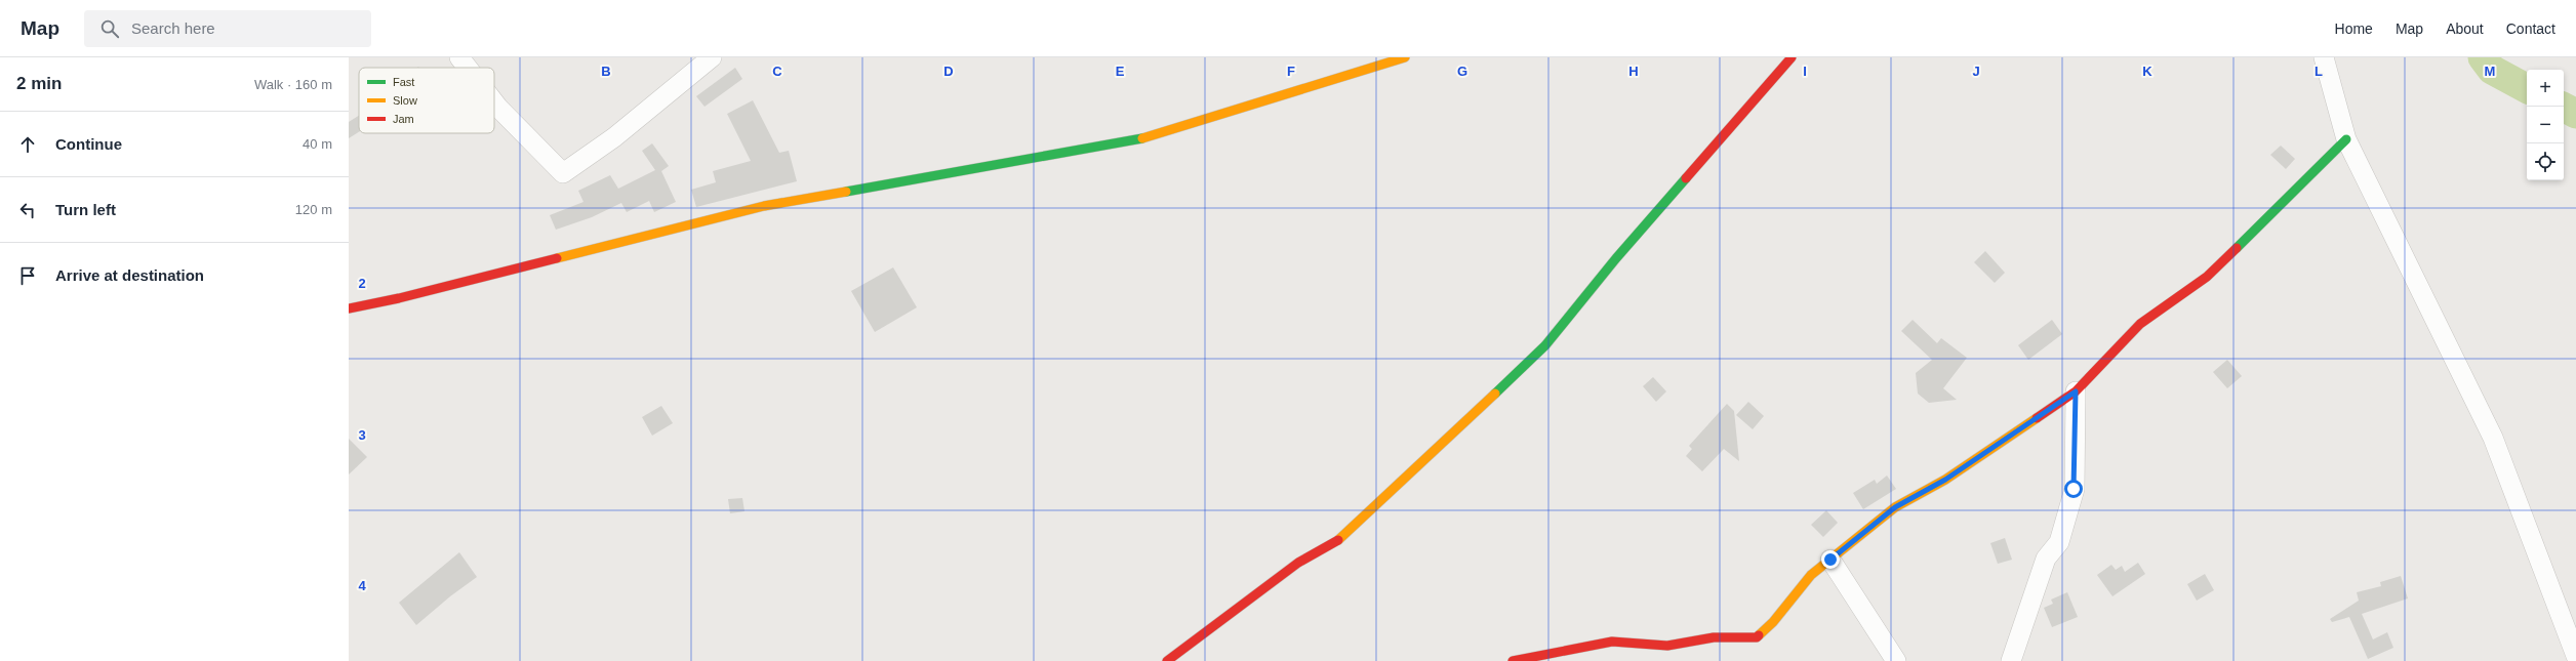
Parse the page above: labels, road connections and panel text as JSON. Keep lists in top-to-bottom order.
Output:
{
  "legend": ["Fast", "Slow", "Jam"],
  "page": {
    "header": "Map",
    "search": "Search here",
    "nav": [
      "Home",
      "Map",
      "About",
      "Contact"
    ],
    "heading": ["2 min", "Walk · 160 m"],
    "map_buttons": ["+", "−"],
    "list": [
      ["Continue", "40 m"],
      ["Turn left", "120 m"],
      "Arrive at destination"
    ]
  },
  "grid": {
    "columns": [
      "B",
      "C",
      "D",
      "E",
      "F",
      "G",
      "H",
      "I",
      "J",
      "K",
      "L",
      "M"
    ],
    "rows": ["2", "3", "4"]
  }
}
